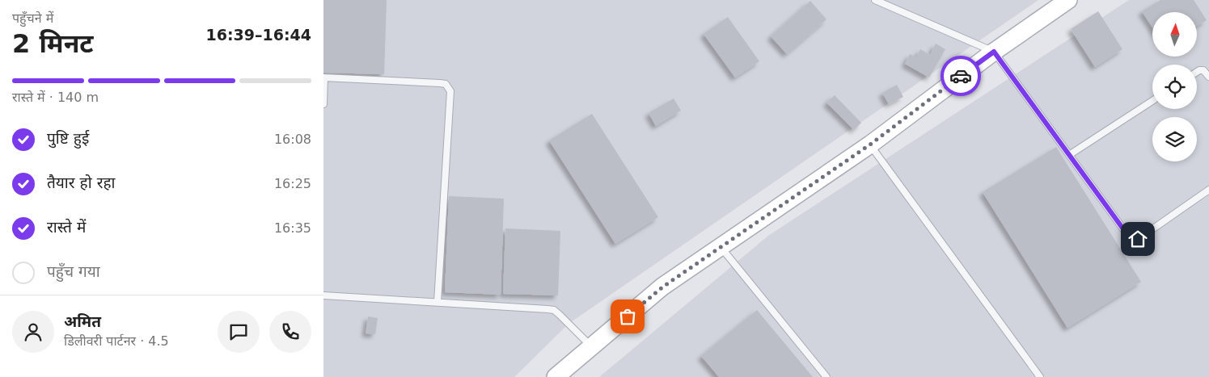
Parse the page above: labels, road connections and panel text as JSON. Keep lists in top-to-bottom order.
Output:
{
  "north": "top",
  "page": {
    "heading": ["2 मिनट", "पहुँचने में", "16:39–16:44"],
    "panel": ["अमित", "डिलीवरी पार्टनर · 4.5"],
    "bar": "रास्ते में · 140 m",
    "list": [
      ["पुष्टि हुई", "16:08"],
      ["तैयार हो रहा", "16:25"],
      ["रास्ते में", "16:35"],
      "पहुँच गया"
    ]
  }
}
